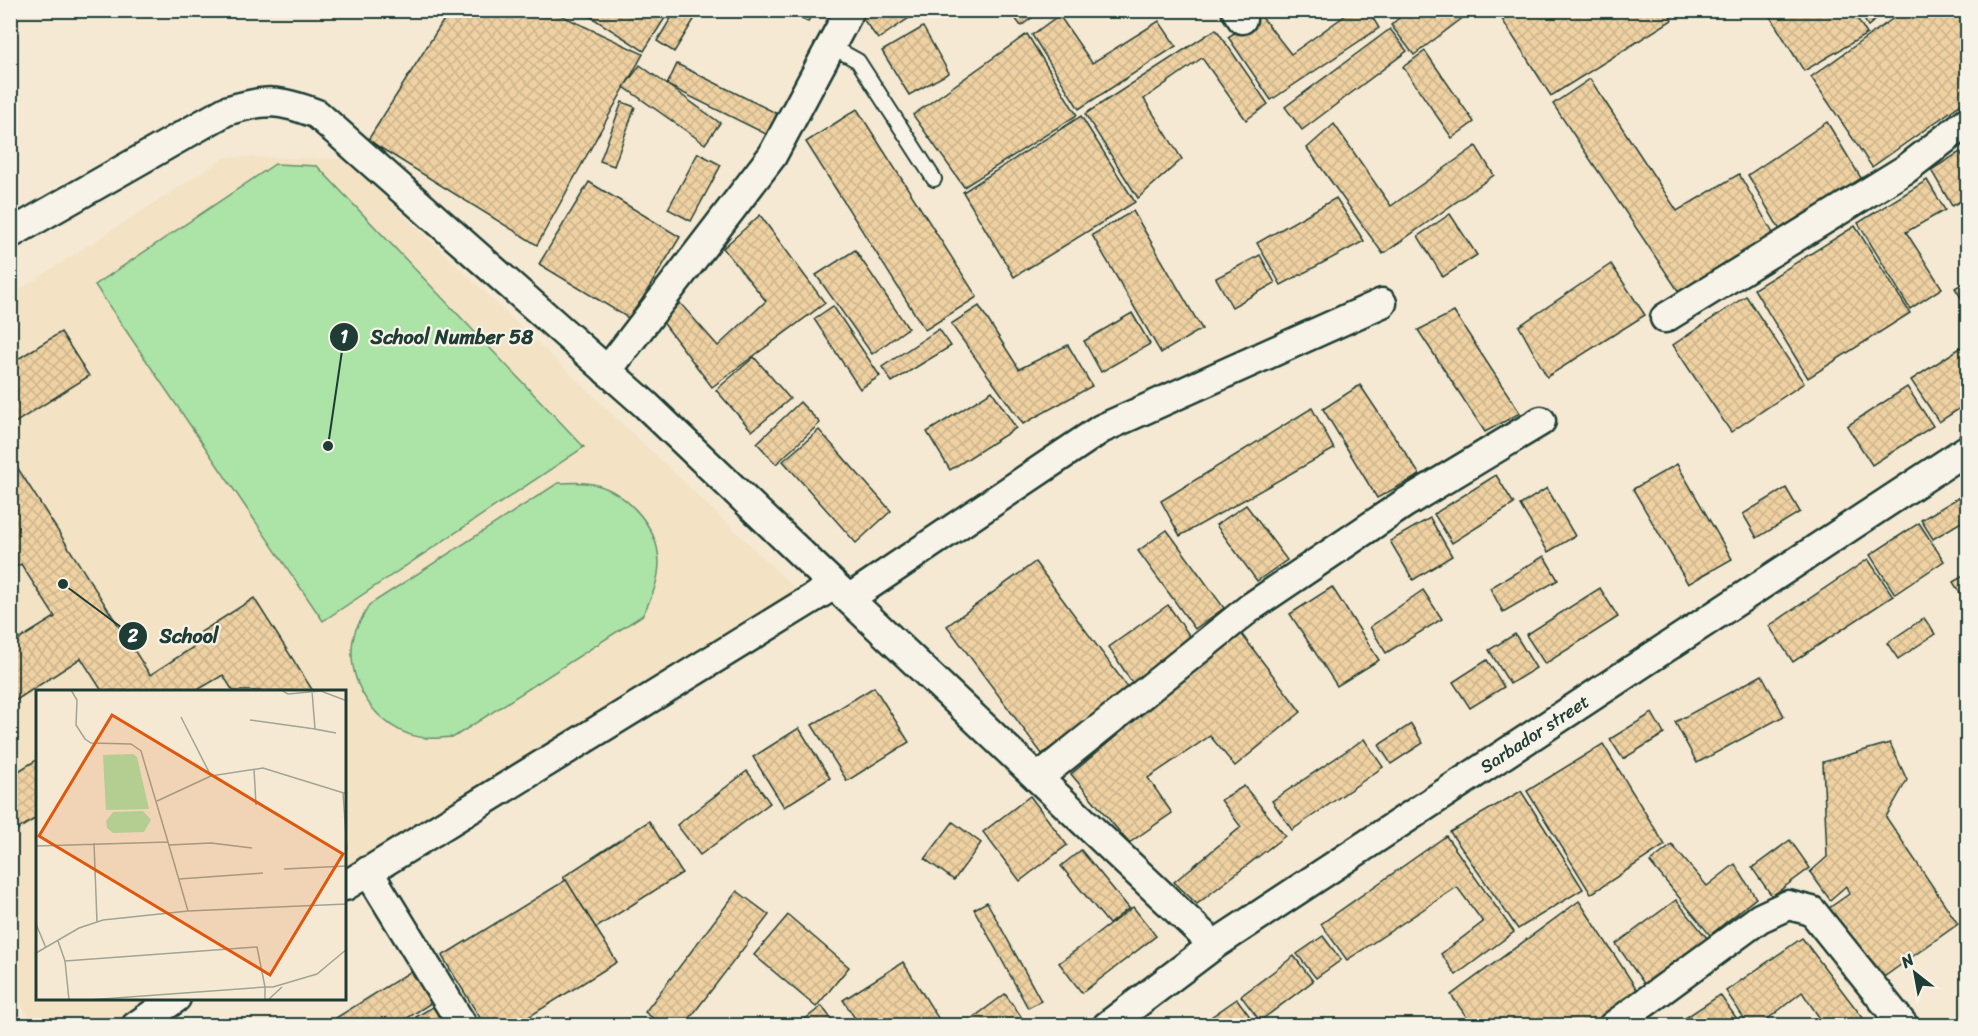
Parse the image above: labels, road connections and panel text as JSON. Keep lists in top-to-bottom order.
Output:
{
  "streets": {
    "street": ["Sarbador street"]
  },
  "places": ["School Number 58", "School"],
  "north": "top left"
}
